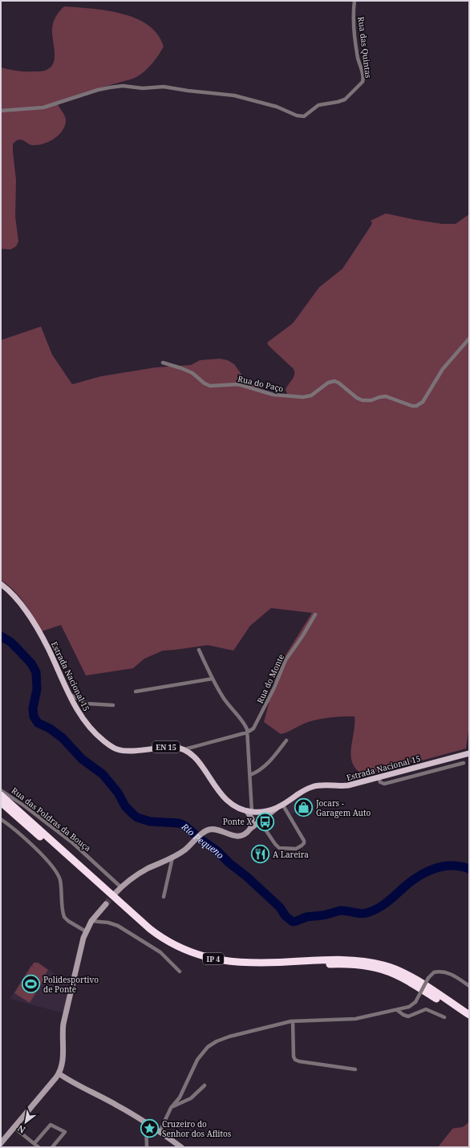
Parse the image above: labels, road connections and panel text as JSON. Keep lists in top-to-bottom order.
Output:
{
  "streets": {
    "highway": ["IP 4"],
    "main road": ["Estrada Nacional 15", "EN 15"],
    "street": [
      "Rua das Quintas",
      "Rua do Paço",
      "Rua do Monte",
      "Rua das Poldras da Bouça"
    ]
  },
  "water": ["Rio Pequeno"],
  "places": {
    "shop": ["Jocars - Garagem Auto"],
    "bus stop": ["Ponte X"],
    "restaurant": ["A Lareira"],
    "sports": ["Polidesportivo de Ponte"],
    "place": ["Cruzeiro do Senhor dos Aflitos"]
  },
  "north": "bottom left"
}
